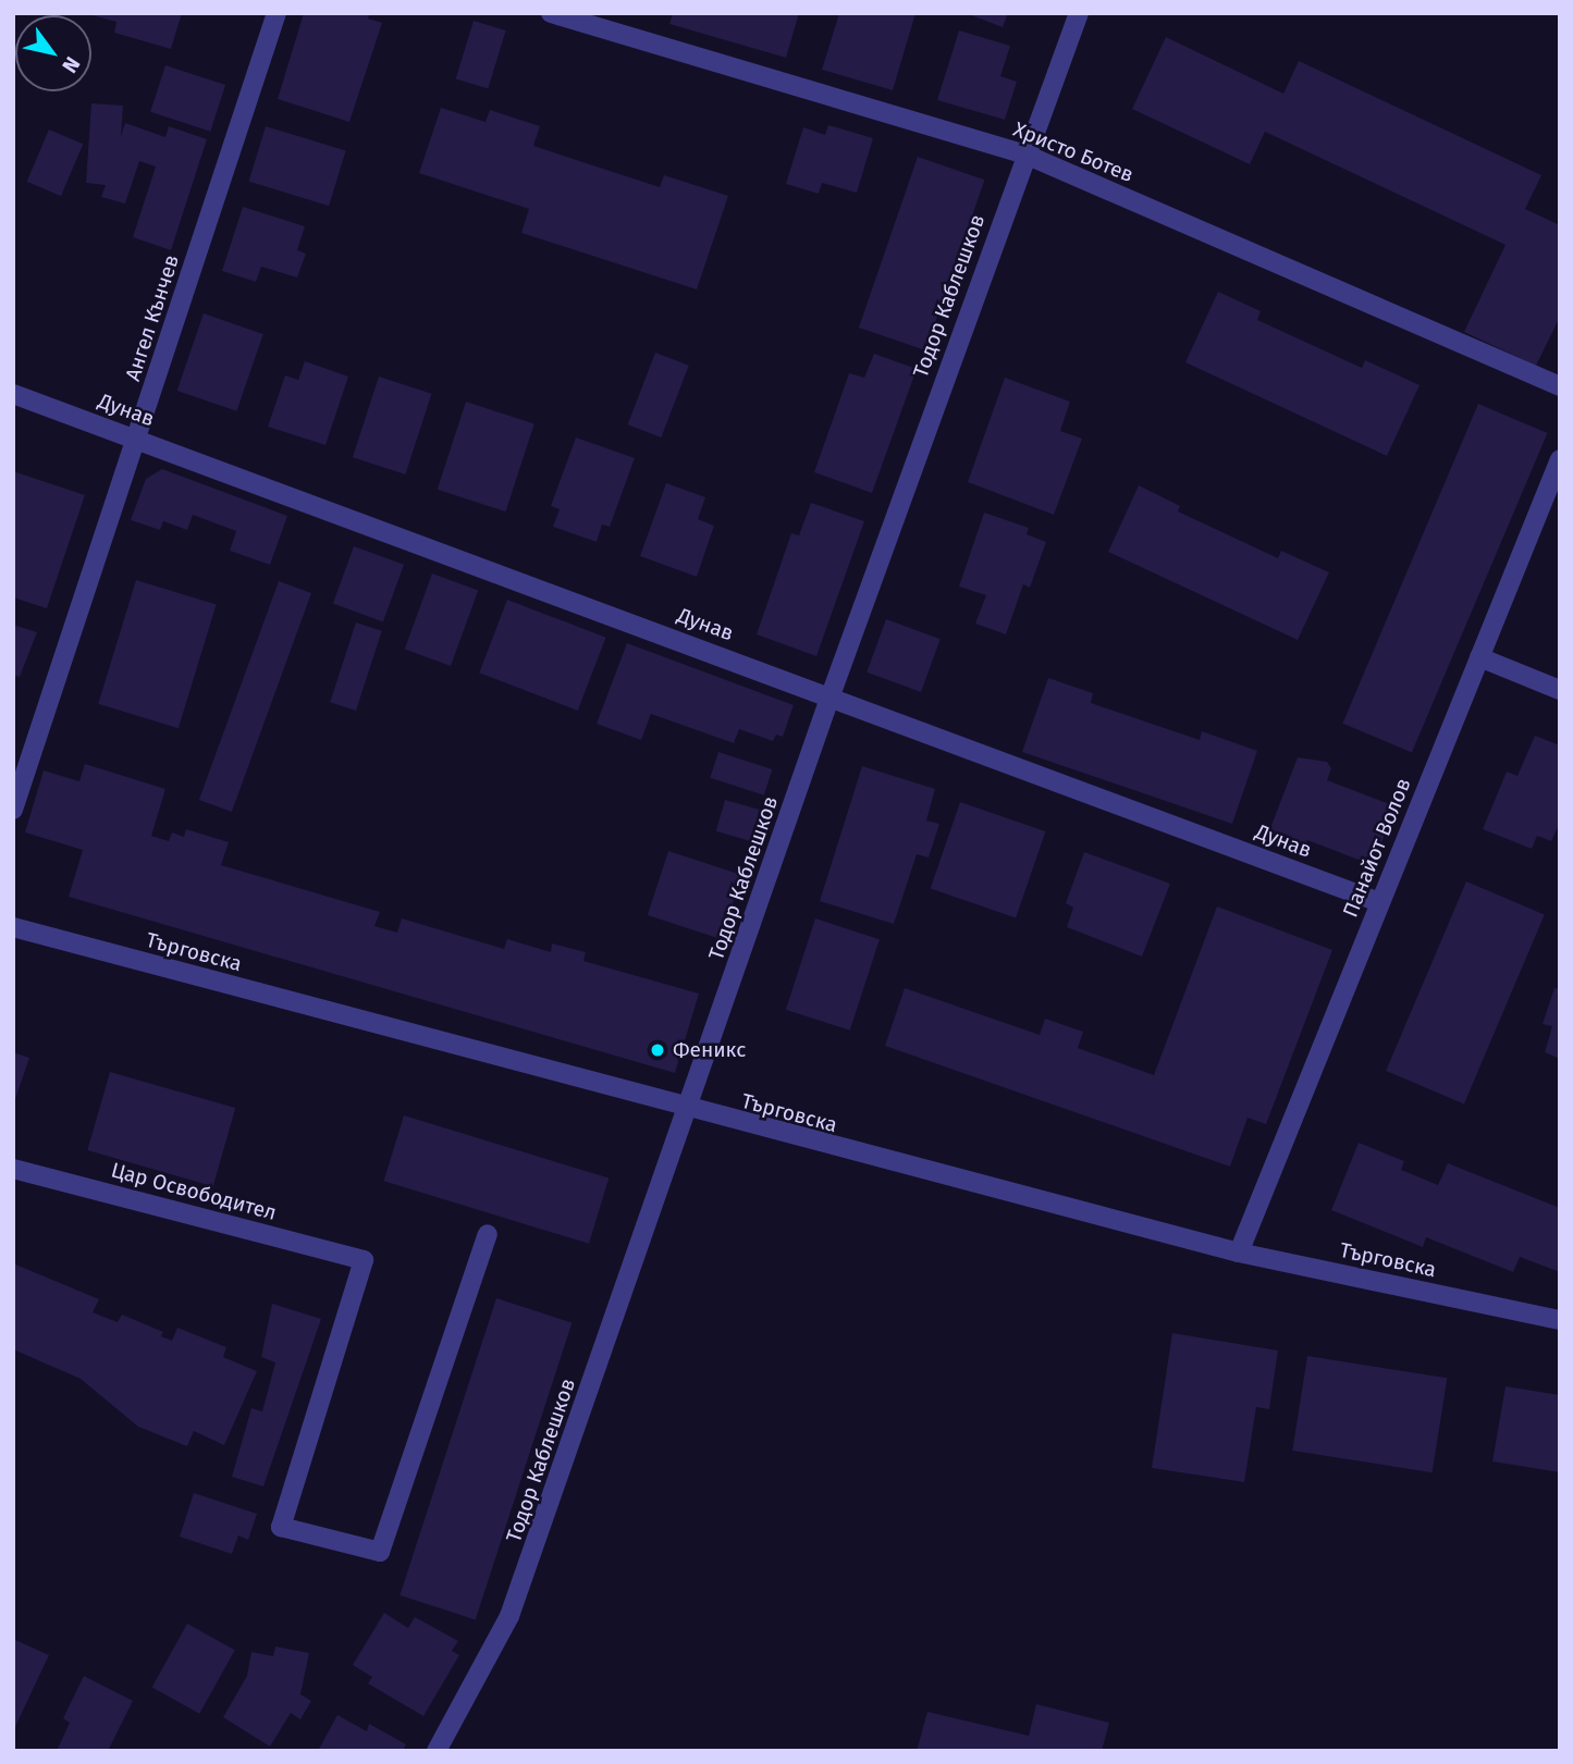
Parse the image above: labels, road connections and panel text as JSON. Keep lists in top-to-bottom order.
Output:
{
  "streets": {
    "street": [
      "Христо Ботев",
      "Тодор Каблешков",
      "Ангел Кънчев",
      "Дунав",
      "Панайот Волов",
      "Търговска",
      "Цар Освободител"
    ]
  },
  "crossings": [
    ["Христо Ботев", "Тодор Каблешков"],
    ["Тодор Каблешков", "Дунав"],
    ["Тодор Каблешков", "Търговска"],
    ["Ангел Кънчев", "Дунав"],
    ["Дунав", "Панайот Волов"],
    ["Панайот Волов", "Търговска"]
  ],
  "places": ["Феникс"],
  "north": "bottom right"
}
